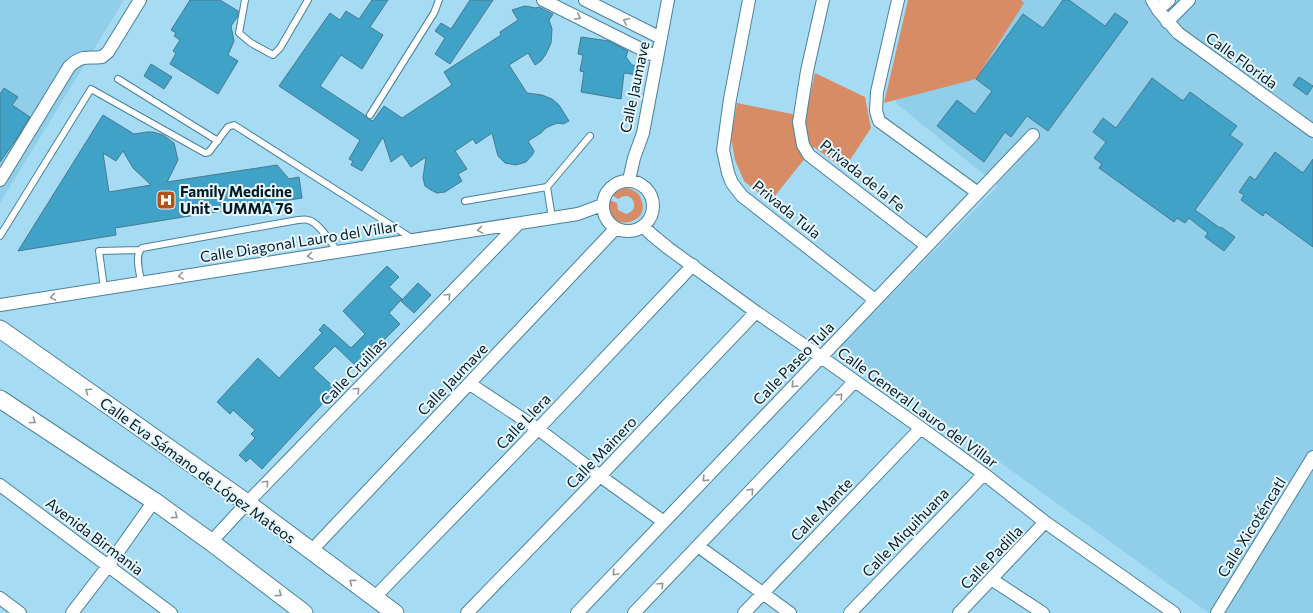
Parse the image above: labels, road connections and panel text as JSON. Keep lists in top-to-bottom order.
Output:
{
  "streets": {
    "main road": ["Calle Eva Sámano de López Mateos"],
    "street": [
      "Calle Florida",
      "Calle Jaumave",
      "Privada de la Fe",
      "Privada Tula",
      "Calle Diagonal Lauro del Villar",
      "Calle Paseo Tula",
      "Calle Cruillas",
      "Calle General Lauro del Villar",
      "Calle Llera",
      "Calle Mainero",
      "Calle Mante",
      "Calle Xicoténcatl",
      "Calle Miquihuana",
      "Avenida Birmania",
      "Calle Padilla"
    ]
  },
  "crossings": [
    ["Calle Jaumave", "Calle Diagonal Lauro del Villar"],
    ["Calle Jaumave", "Calle General Lauro del Villar"],
    ["Calle Jaumave", "Calle Eva Sámano de López Mateos"],
    ["Privada de la Fe", "Calle Paseo Tula"],
    ["Privada Tula", "Calle Paseo Tula"],
    ["Calle Diagonal Lauro del Villar", "Calle Cruillas"],
    ["Calle Diagonal Lauro del Villar", "Calle General Lauro del Villar"],
    ["Calle Paseo Tula", "Calle General Lauro del Villar"],
    ["Calle Cruillas", "Calle Eva Sámano de López Mateos"],
    ["Calle General Lauro del Villar", "Calle Llera"],
    ["Calle General Lauro del Villar", "Calle Mainero"],
    ["Calle General Lauro del Villar", "Calle Mante"],
    ["Calle General Lauro del Villar", "Calle Miquihuana"],
    ["Calle General Lauro del Villar", "Calle Padilla"],
    ["Calle Llera", "Calle Eva Sámano de López Mateos"]
  ],
  "one_way": ["Calle Diagonal Lauro del Villar", "Calle Cruillas"],
  "places": {
    "hospital": ["Family Medicine Unit - UMMA 76"]
  }
}
